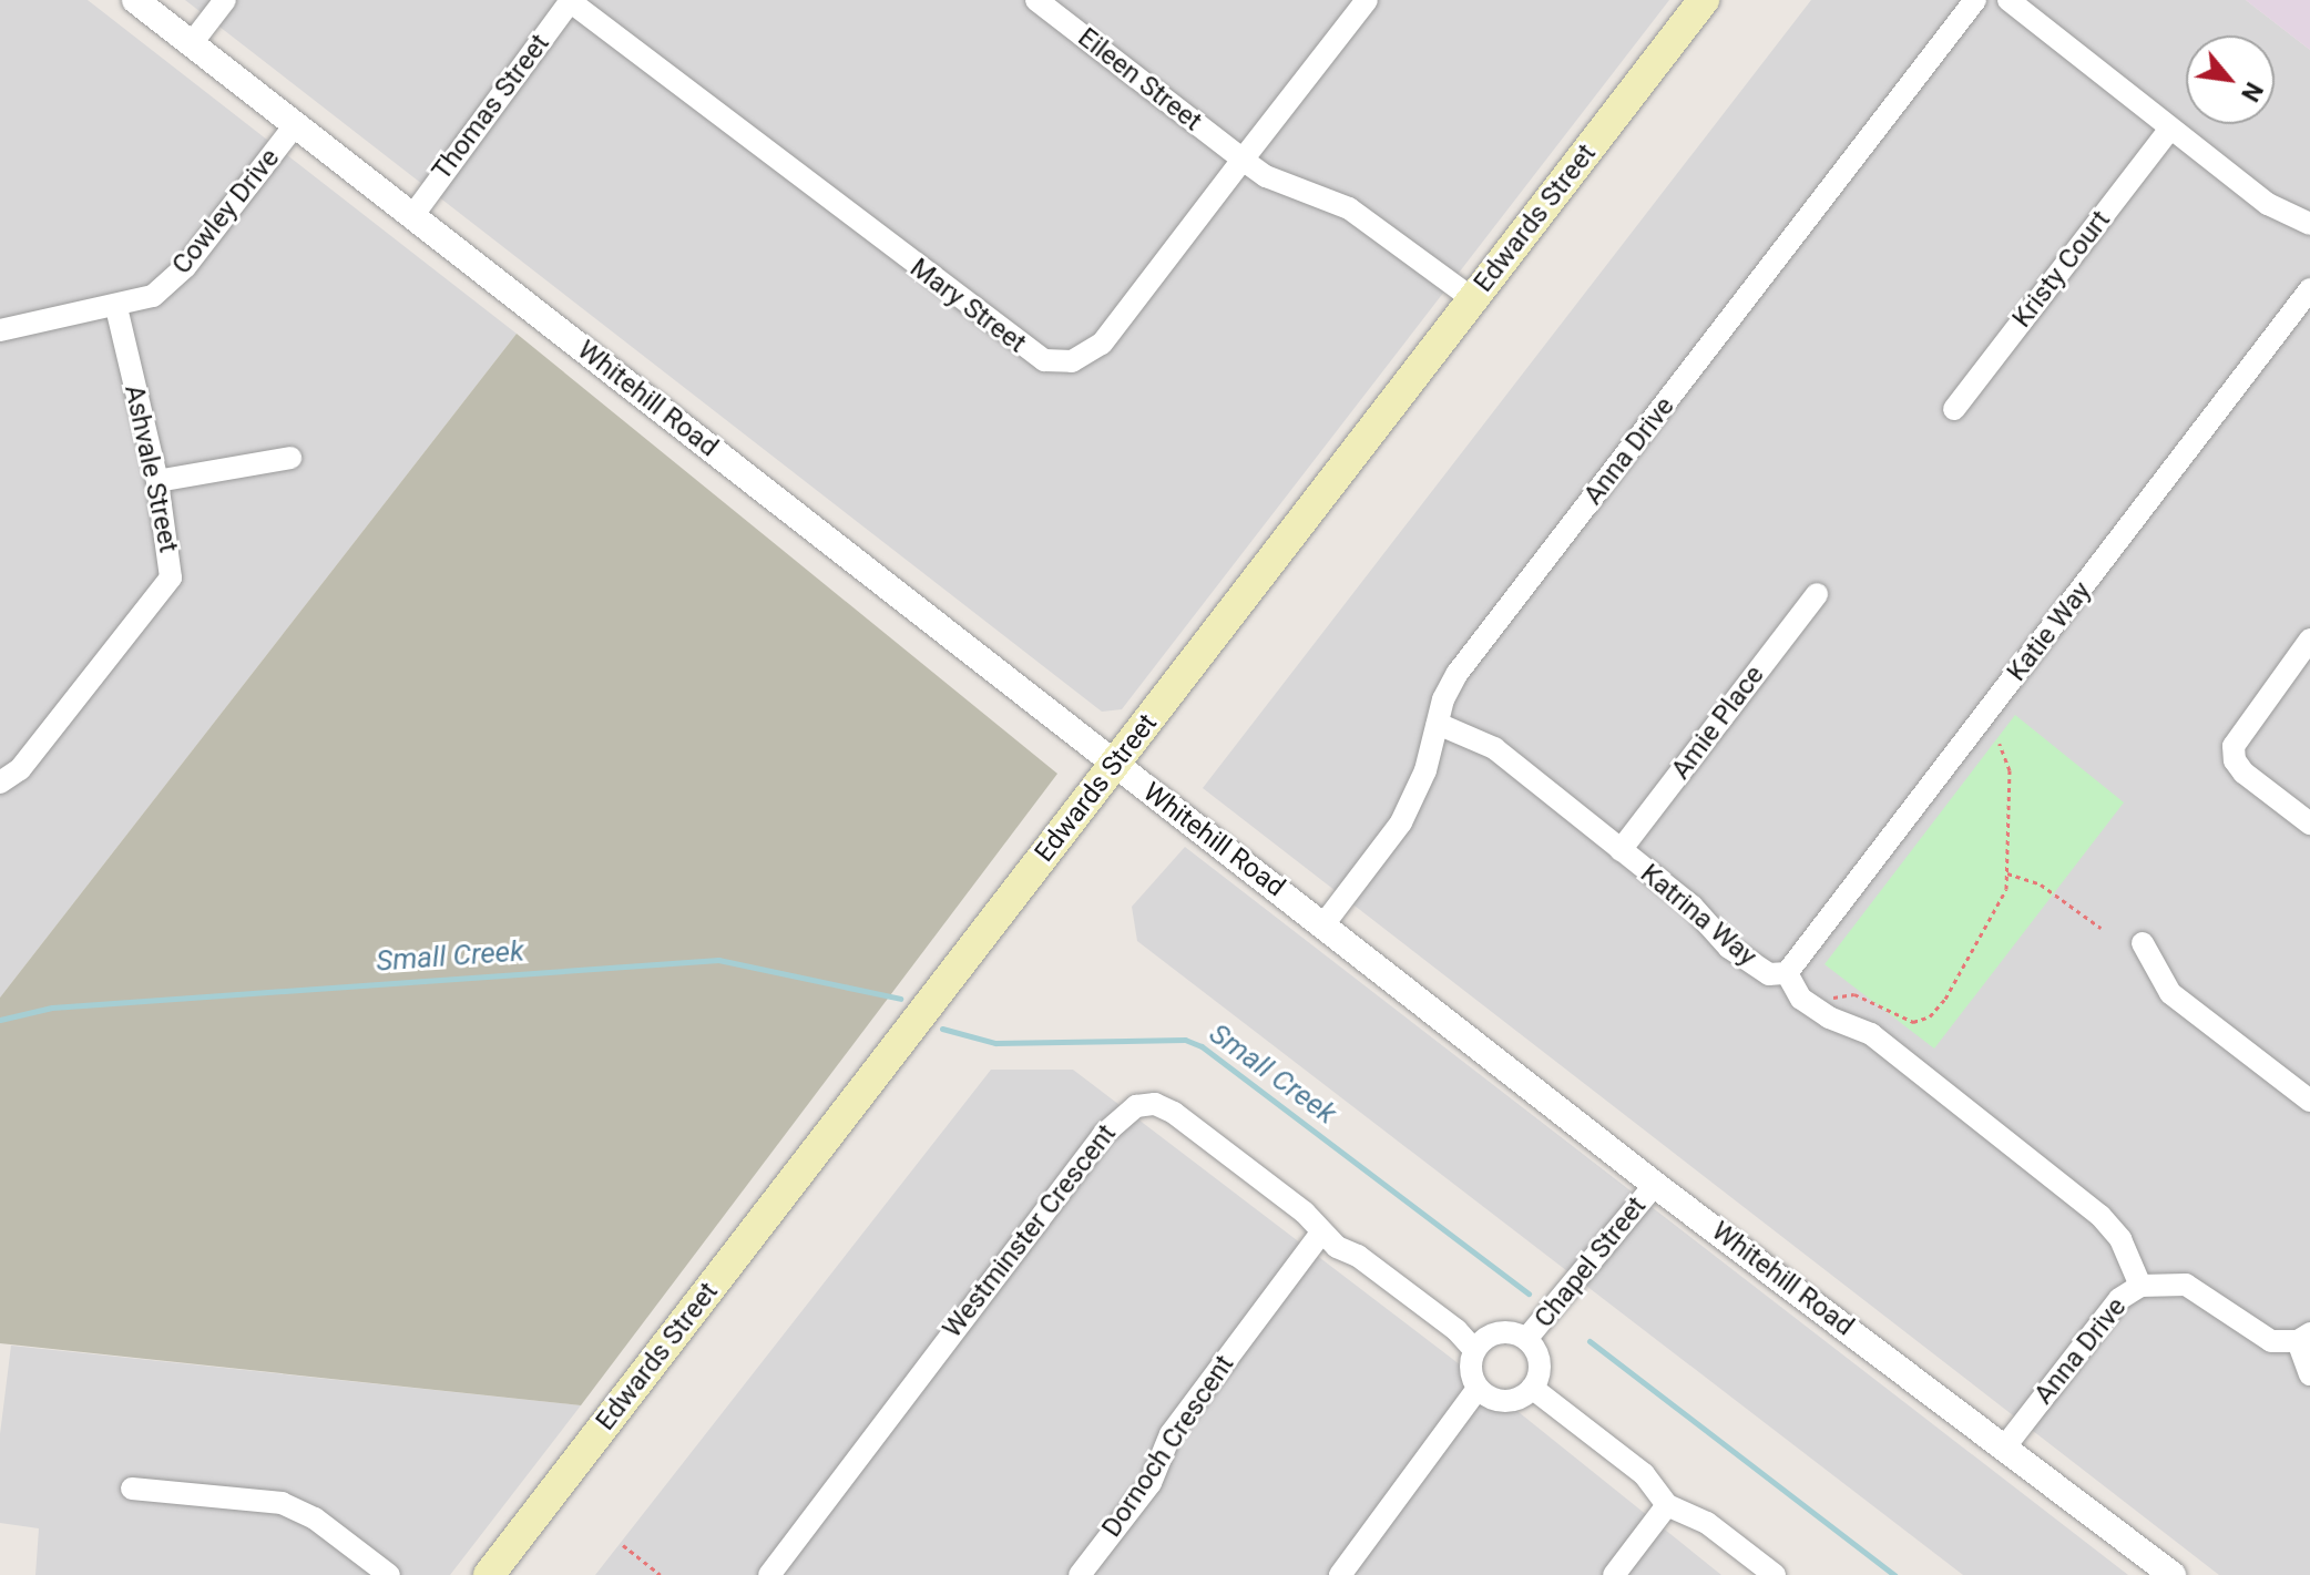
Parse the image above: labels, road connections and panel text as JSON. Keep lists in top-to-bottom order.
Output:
{
  "streets": {
    "main road": ["Edwards Street"],
    "street": [
      "Eileen Street",
      "Thomas Street",
      "Cowley Drive",
      "Kristy Court",
      "Mary Street",
      "Whitehill Road",
      "Anna Drive",
      "Ashvale Street",
      "Katie Way",
      "Amie Place",
      "Katrina Way",
      "Westminster Crescent",
      "Chapel Street",
      "Dornoch Crescent"
    ]
  },
  "crossings": [
    ["Eileen Street", "Mary Street"],
    ["Thomas Street", "Mary Street"],
    ["Thomas Street", "Whitehill Road"],
    ["Cowley Drive", "Whitehill Road"],
    ["Cowley Drive", "Ashvale Street"],
    ["Edwards Street", "Whitehill Road"],
    ["Whitehill Road", "Anna Drive"],
    ["Whitehill Road", "Chapel Street"],
    ["Anna Drive", "Katrina Way"],
    ["Katie Way", "Katrina Way"],
    ["Amie Place", "Katrina Way"],
    ["Westminster Crescent", "Chapel Street"],
    ["Westminster Crescent", "Dornoch Crescent"]
  ],
  "water": ["Small Creek"],
  "north": "bottom right"
}
